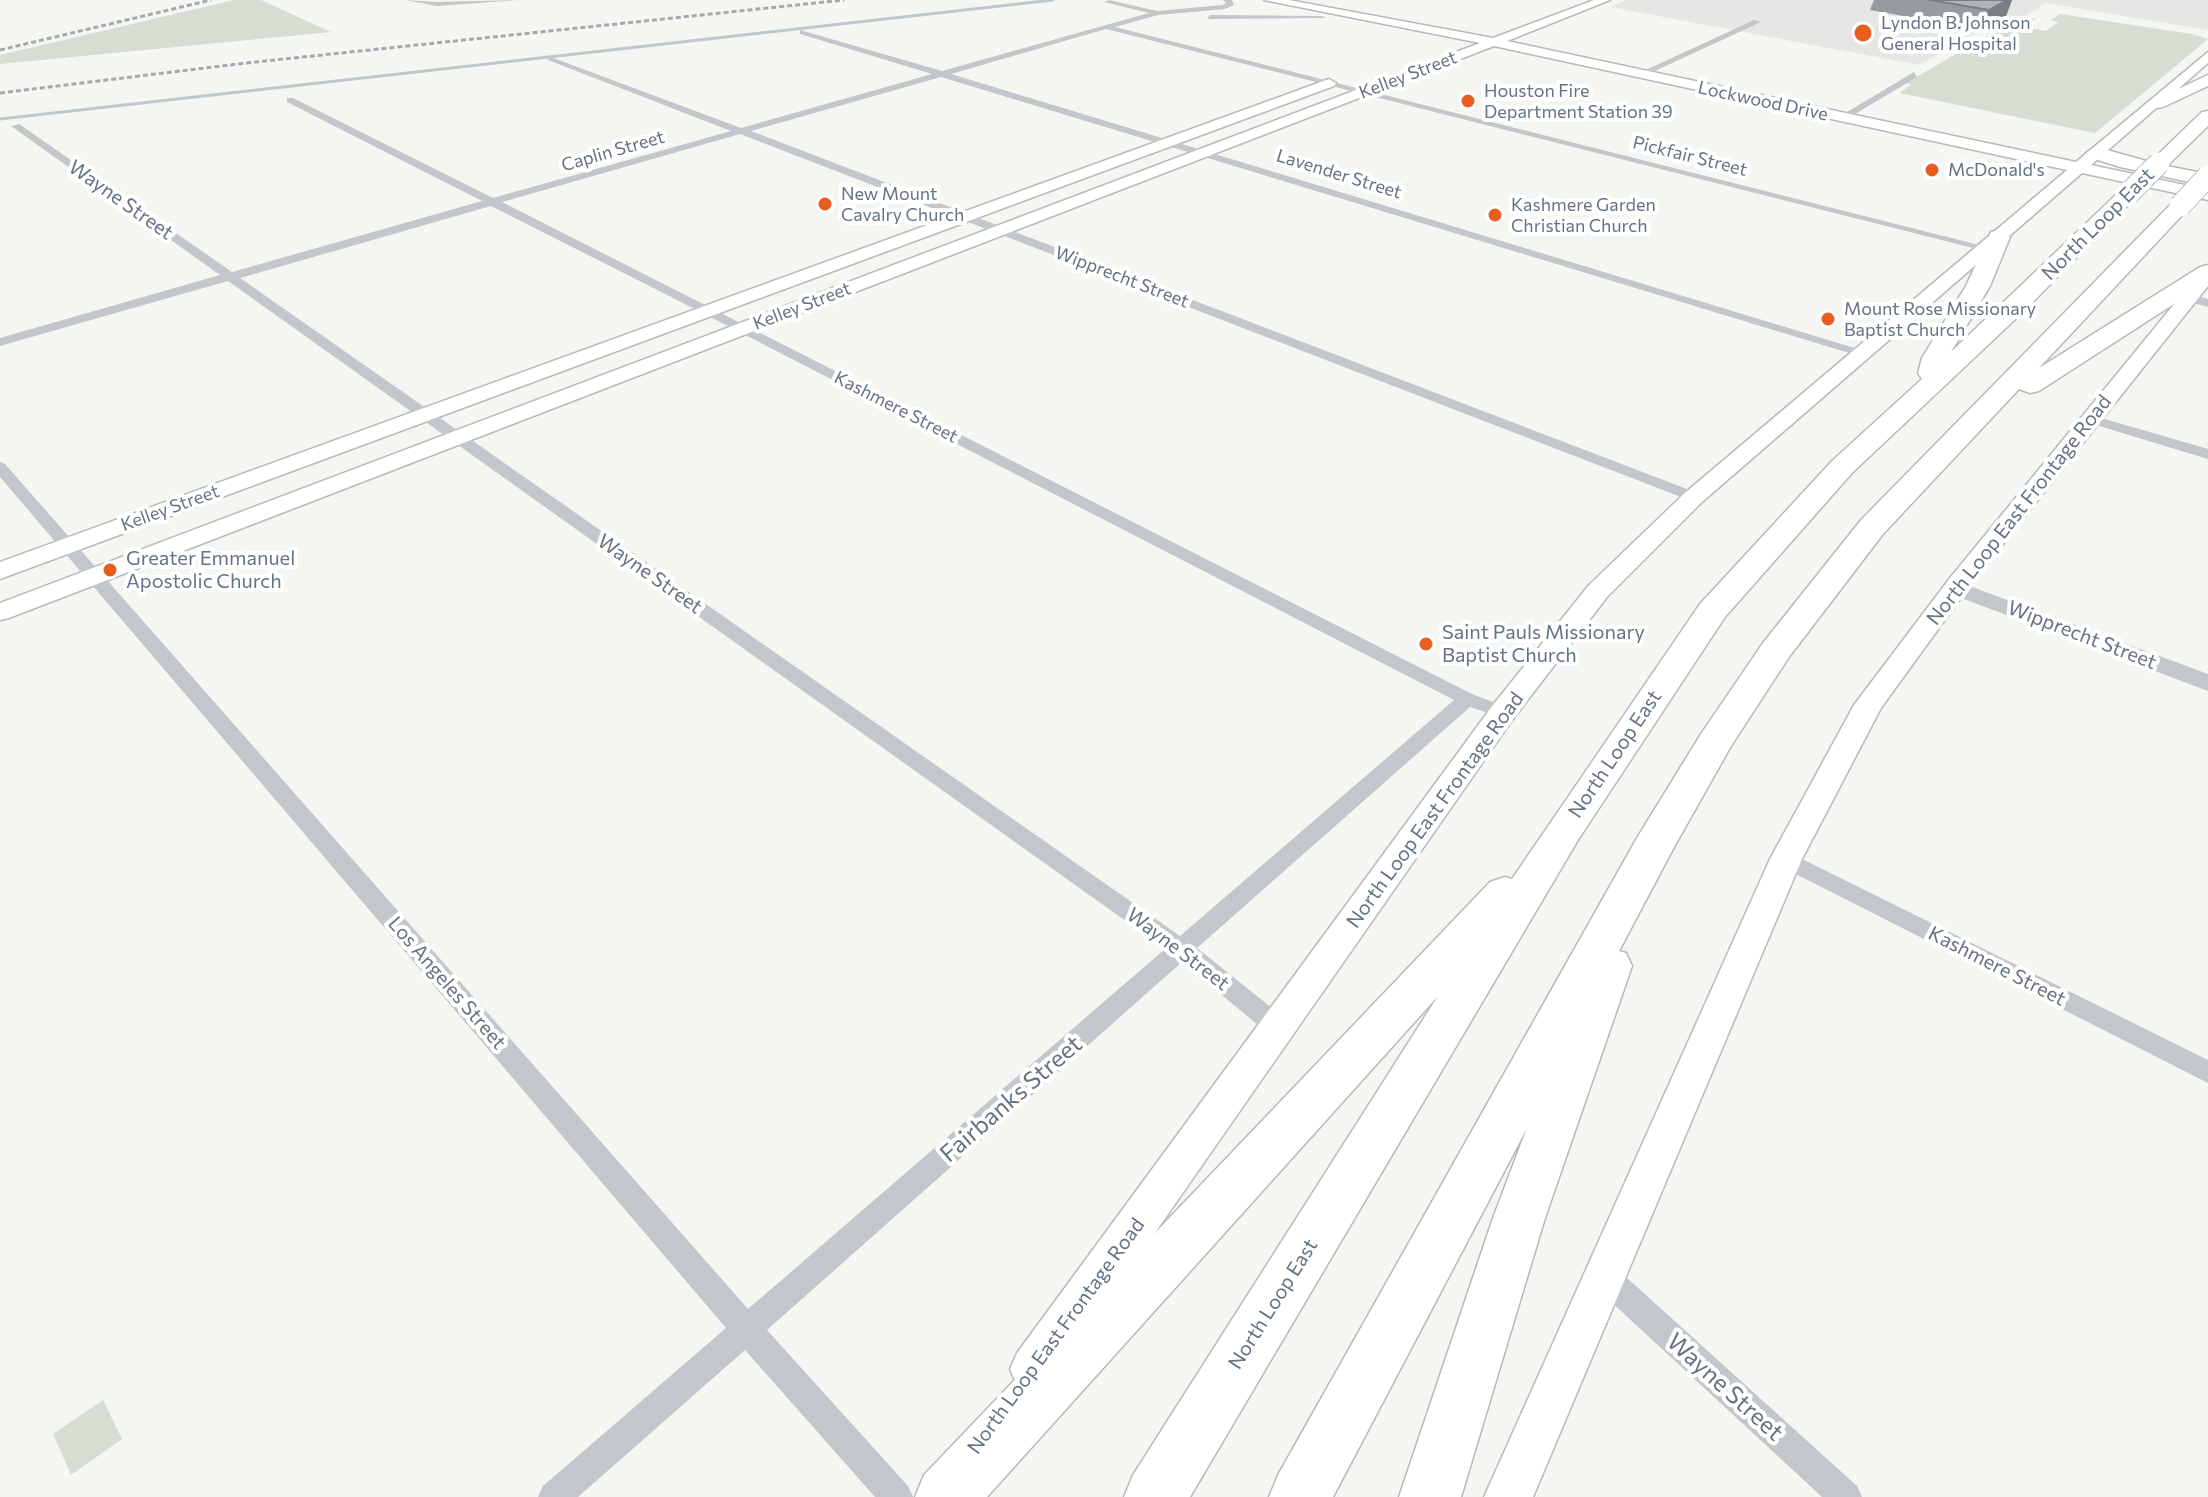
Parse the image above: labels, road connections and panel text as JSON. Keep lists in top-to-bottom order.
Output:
{
  "streets": {
    "highway": ["North Loop East"],
    "main road": ["Kelley Street", "Lockwood Drive", "North Loop East Frontage Road"],
    "street": [
      "Caplin Street",
      "Pickfair Street",
      "Lavender Street",
      "Wayne Street",
      "Wipprecht Street",
      "Kashmere Street",
      "Los Angeles Street",
      "Fairbanks Street"
    ]
  },
  "crossings": [
    ["Kelley Street", "Lockwood Drive"],
    ["Kelley Street", "Pickfair Street"],
    ["Kelley Street", "Lavender Street"],
    ["Kelley Street", "Wayne Street"],
    ["Kelley Street", "Wipprecht Street"],
    ["Kelley Street", "Kashmere Street"],
    ["Kelley Street", "Los Angeles Street"],
    ["Lockwood Drive", "North Loop East Frontage Road"],
    ["Caplin Street", "Pickfair Street"],
    ["Caplin Street", "Lavender Street"],
    ["Caplin Street", "Wayne Street"],
    ["Caplin Street", "Wipprecht Street"],
    ["Caplin Street", "Kashmere Street"],
    ["Pickfair Street", "North Loop East Frontage Road"],
    ["Lavender Street", "North Loop East Frontage Road"],
    ["Wayne Street", "North Loop East Frontage Road"],
    ["Wayne Street", "Fairbanks Street"],
    ["Wipprecht Street", "North Loop East Frontage Road"],
    ["Kashmere Street", "North Loop East Frontage Road"],
    ["Kashmere Street", "Fairbanks Street"],
    ["Los Angeles Street", "Fairbanks Street"]
  ],
  "places": [
    "Lyndon B. Johnson General Hospital",
    "Houston Fire Department Station 39",
    "McDonald's",
    "New Mount Cavalry Church",
    "Kashmere Garden Christian Church",
    "Mount Rose Missionary Baptist Church",
    "Greater Emmanuel Apostolic Church",
    "Saint Pauls Missionary Baptist Church"
  ]
}
